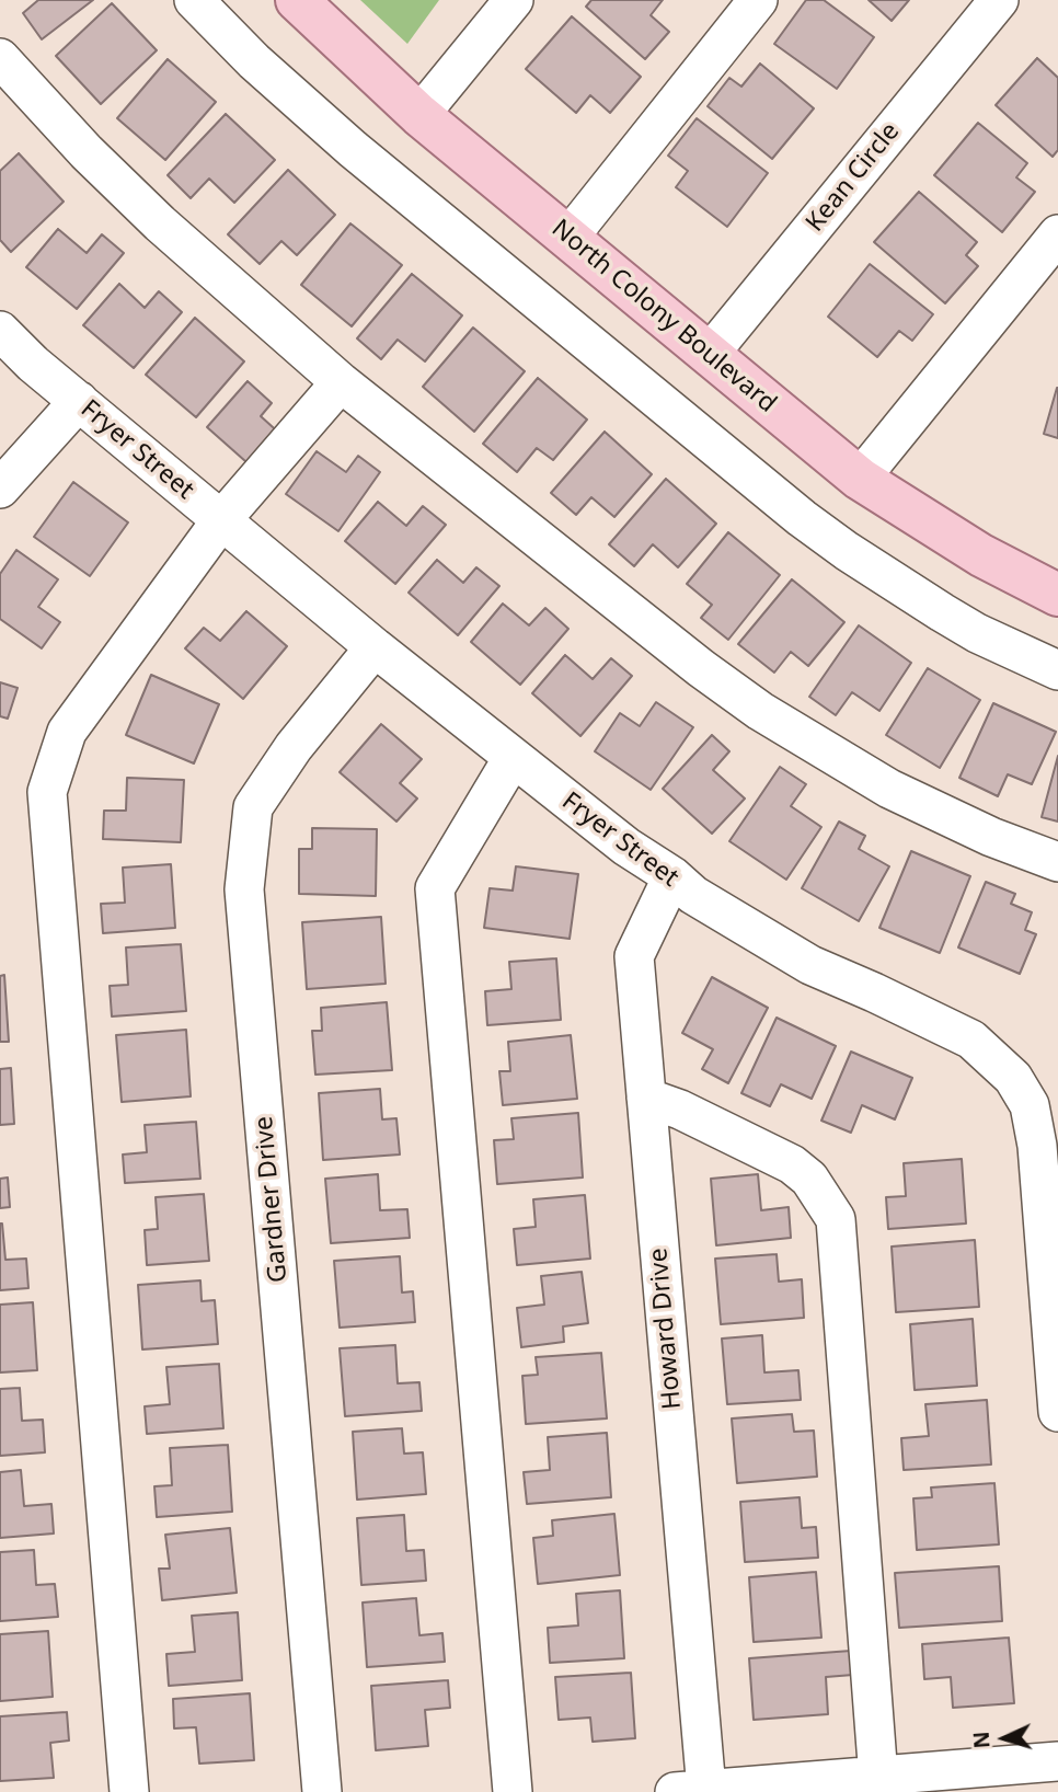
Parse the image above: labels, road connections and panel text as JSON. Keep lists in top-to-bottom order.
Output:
{
  "streets": {
    "main road": ["North Colony Boulevard"],
    "street": [
      "Kean Circle",
      "Fryer Street",
      "Gardner Drive",
      "Howard Drive"
    ]
  },
  "crossings": [
    ["Kean Circle", "North Colony Boulevard"],
    ["Fryer Street", "Gardner Drive"],
    ["Fryer Street", "Howard Drive"]
  ],
  "north": "left"
}
